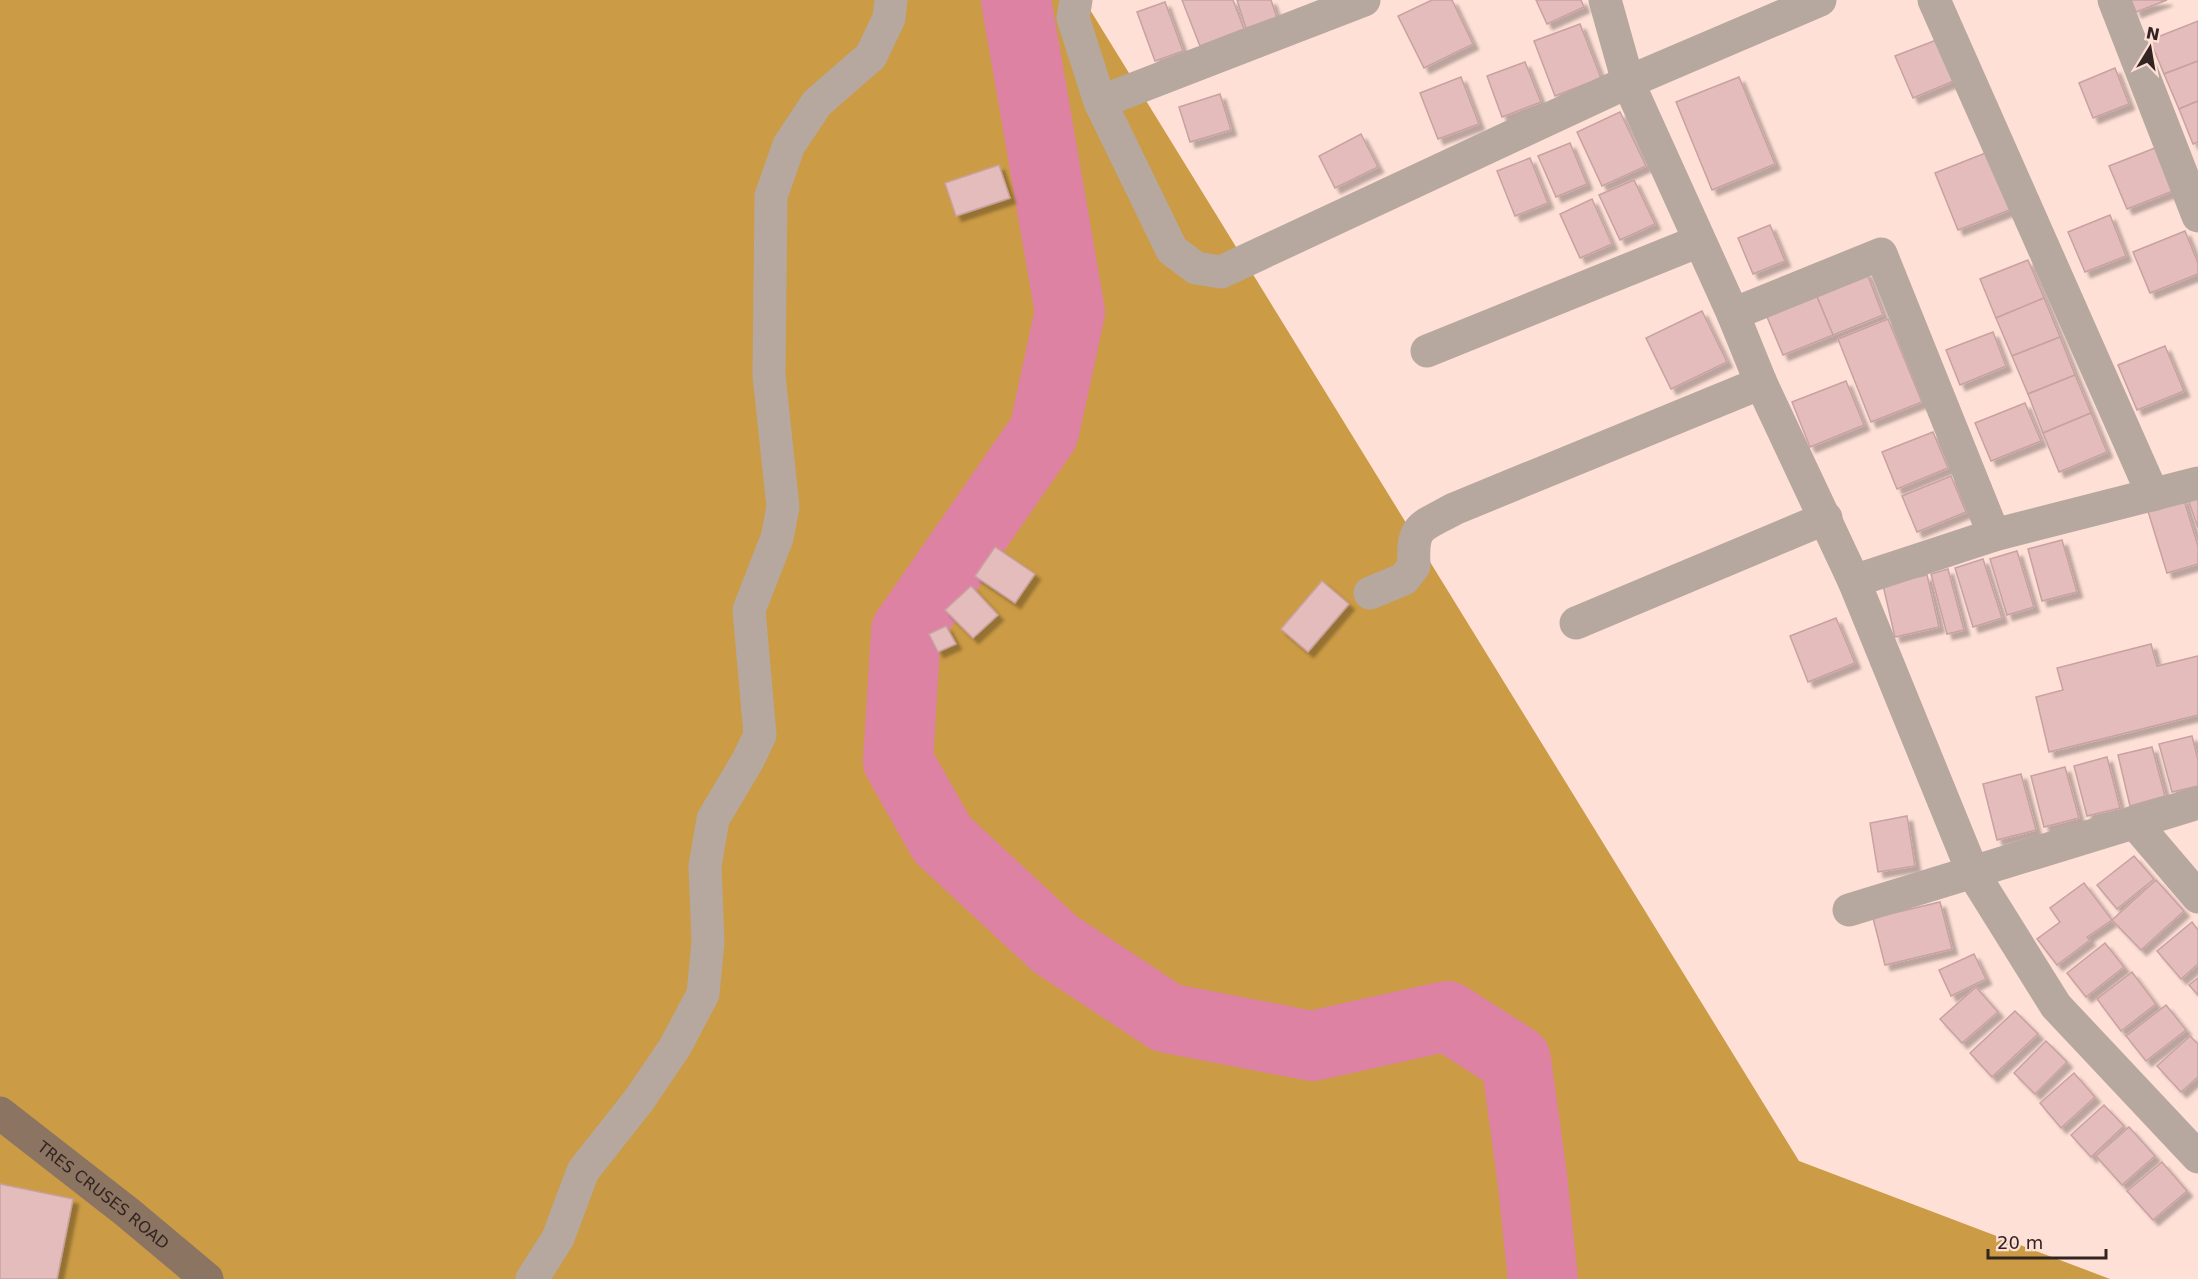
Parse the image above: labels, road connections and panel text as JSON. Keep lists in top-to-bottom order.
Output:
{
  "streets": {
    "main road": ["TRES CRUSES ROAD"]
  },
  "scale_bar": "20 m",
  "north": "top"
}
